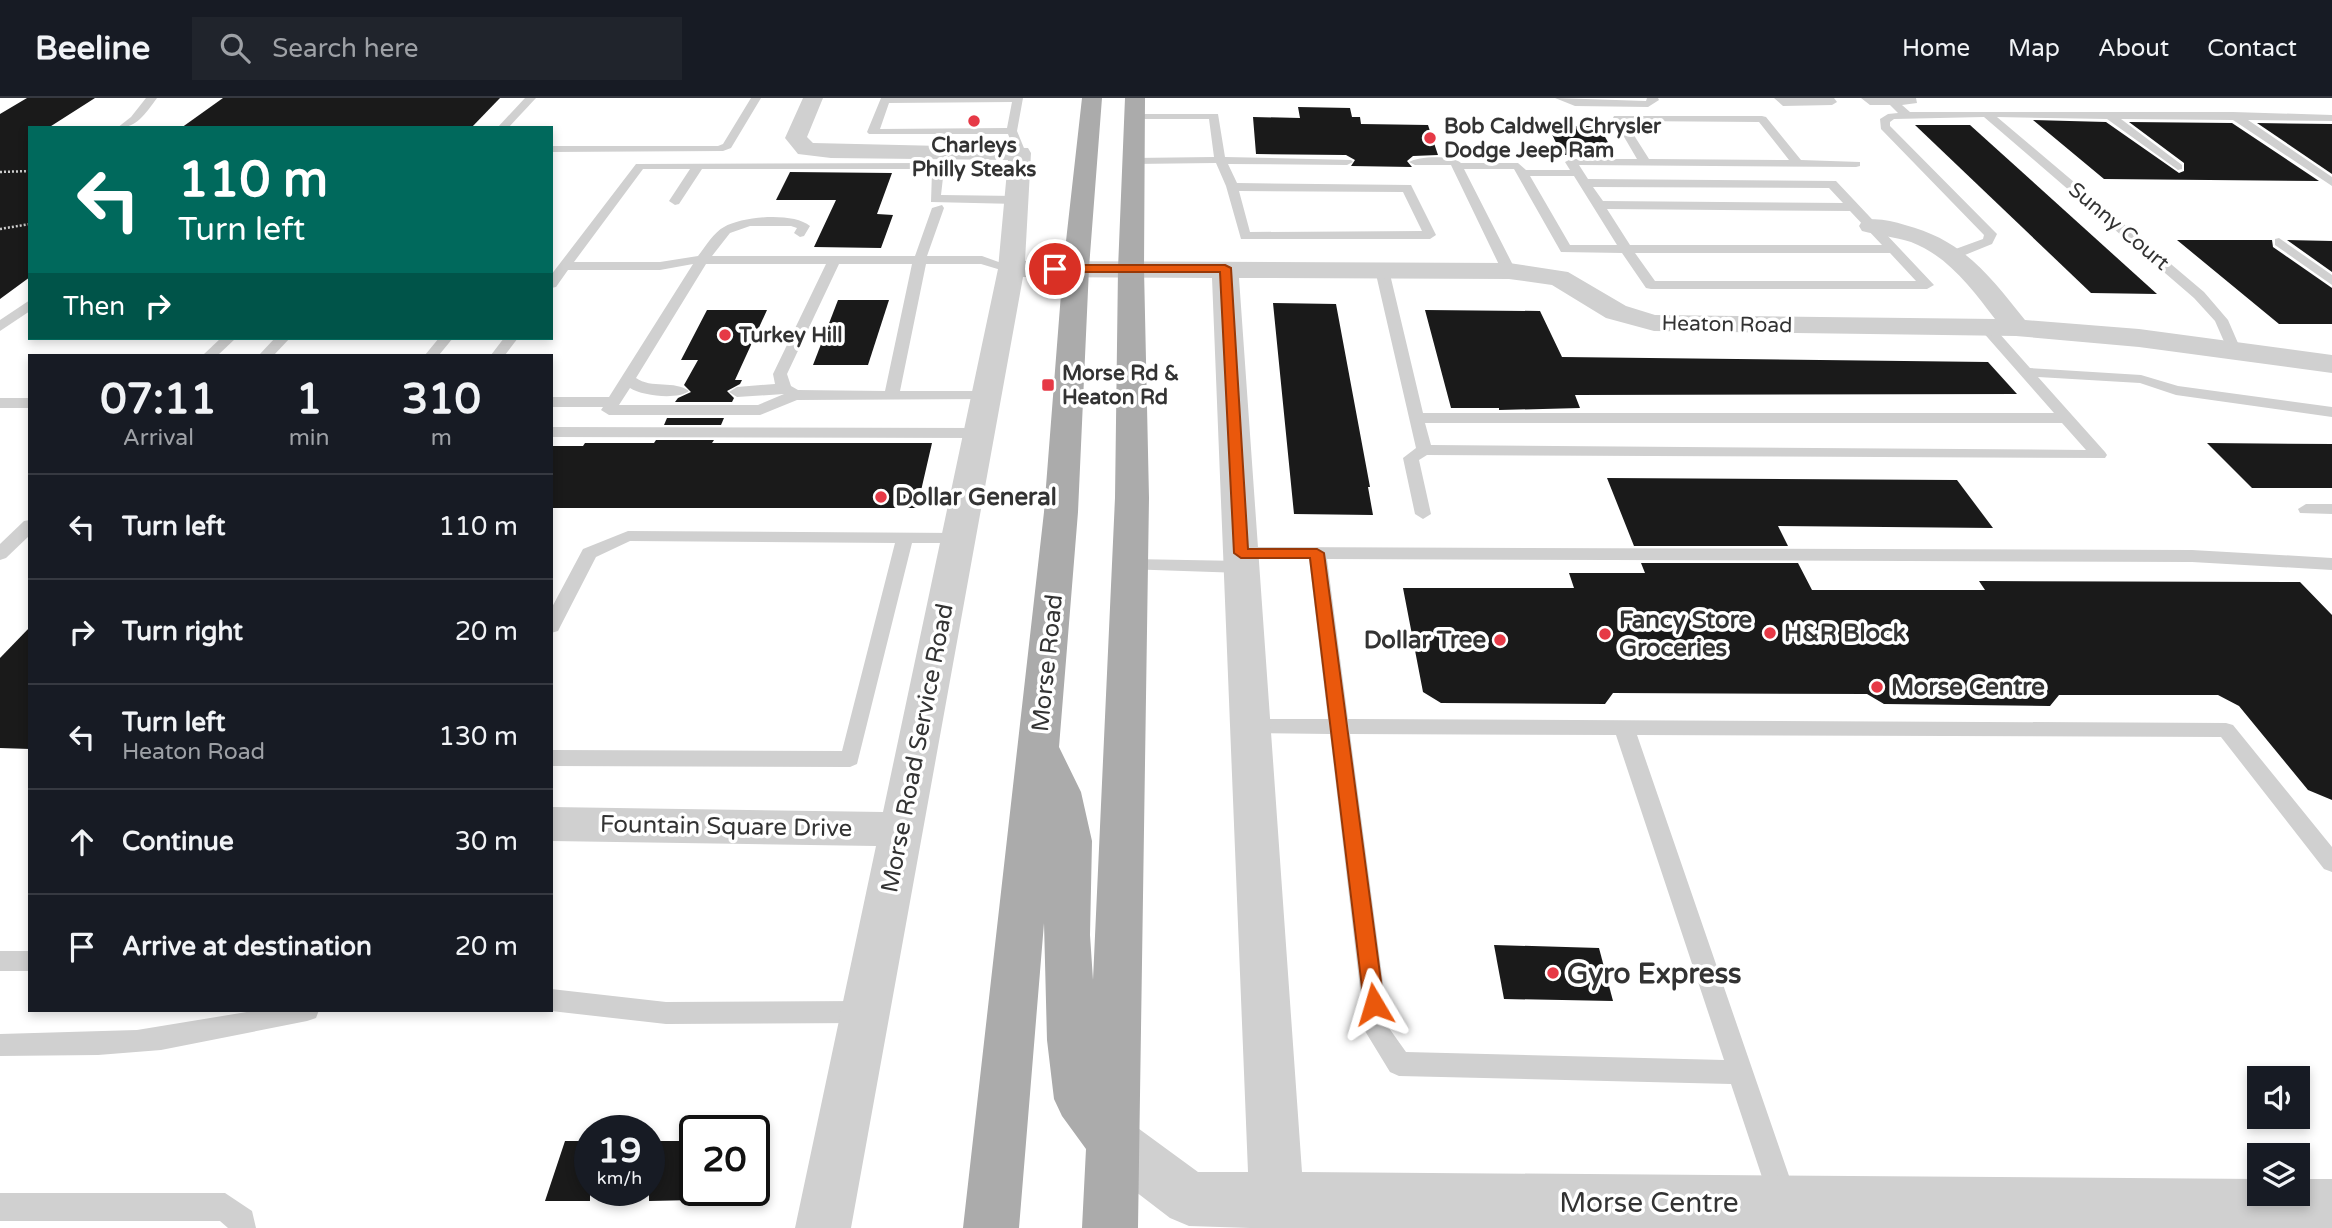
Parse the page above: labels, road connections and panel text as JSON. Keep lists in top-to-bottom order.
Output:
{
  "streets": {
    "main road": ["Morse Road"],
    "street": [
      "Heaton Road",
      "Morse Road Service Road",
      "Fountain Square Drive",
      "Morse Centre"
    ],
    "lane": ["Sunny Court"]
  },
  "crossings": [
    ["Sunny Court", "Heaton Road"],
    ["Morse Road Service Road", "Fountain Square Drive"]
  ],
  "places": {
    "other": [
      "Charleys Philly Steaks",
      "Bob Caldwell Chrysler Dodge Jeep Ram",
      "Turkey Hill",
      "Dollar General",
      "H&R Block",
      "Fancy Store Groceries",
      "Dollar Tree",
      "Morse Centre",
      "Gyro Express"
    ],
    "transit": ["Morse Rd & Heaton Rd"]
  },
  "page": {
    "header": "Beeline",
    "search": "Search here",
    "nav": [
      "Home",
      "Map",
      "About",
      "Contact"
    ],
    "turn": ["110 m", "Turn left"],
    "then": "Then",
    "eta": [
      "07:11",
      "Arrival",
      "1",
      "min",
      "310",
      "m"
    ],
    "list": [
      {
        "name": "Turn left",
        "value": "110 m"
      },
      {
        "name": "Turn right",
        "value": "20 m"
      },
      {
        "name": "Turn left",
        "note": "Heaton Road",
        "value": "130 m"
      },
      {
        "name": "Continue",
        "value": "30 m"
      },
      {
        "name": "Arrive at destination",
        "value": "20 m"
      }
    ],
    "speed": "19 km/h",
    "limit": "20"
  }
}
